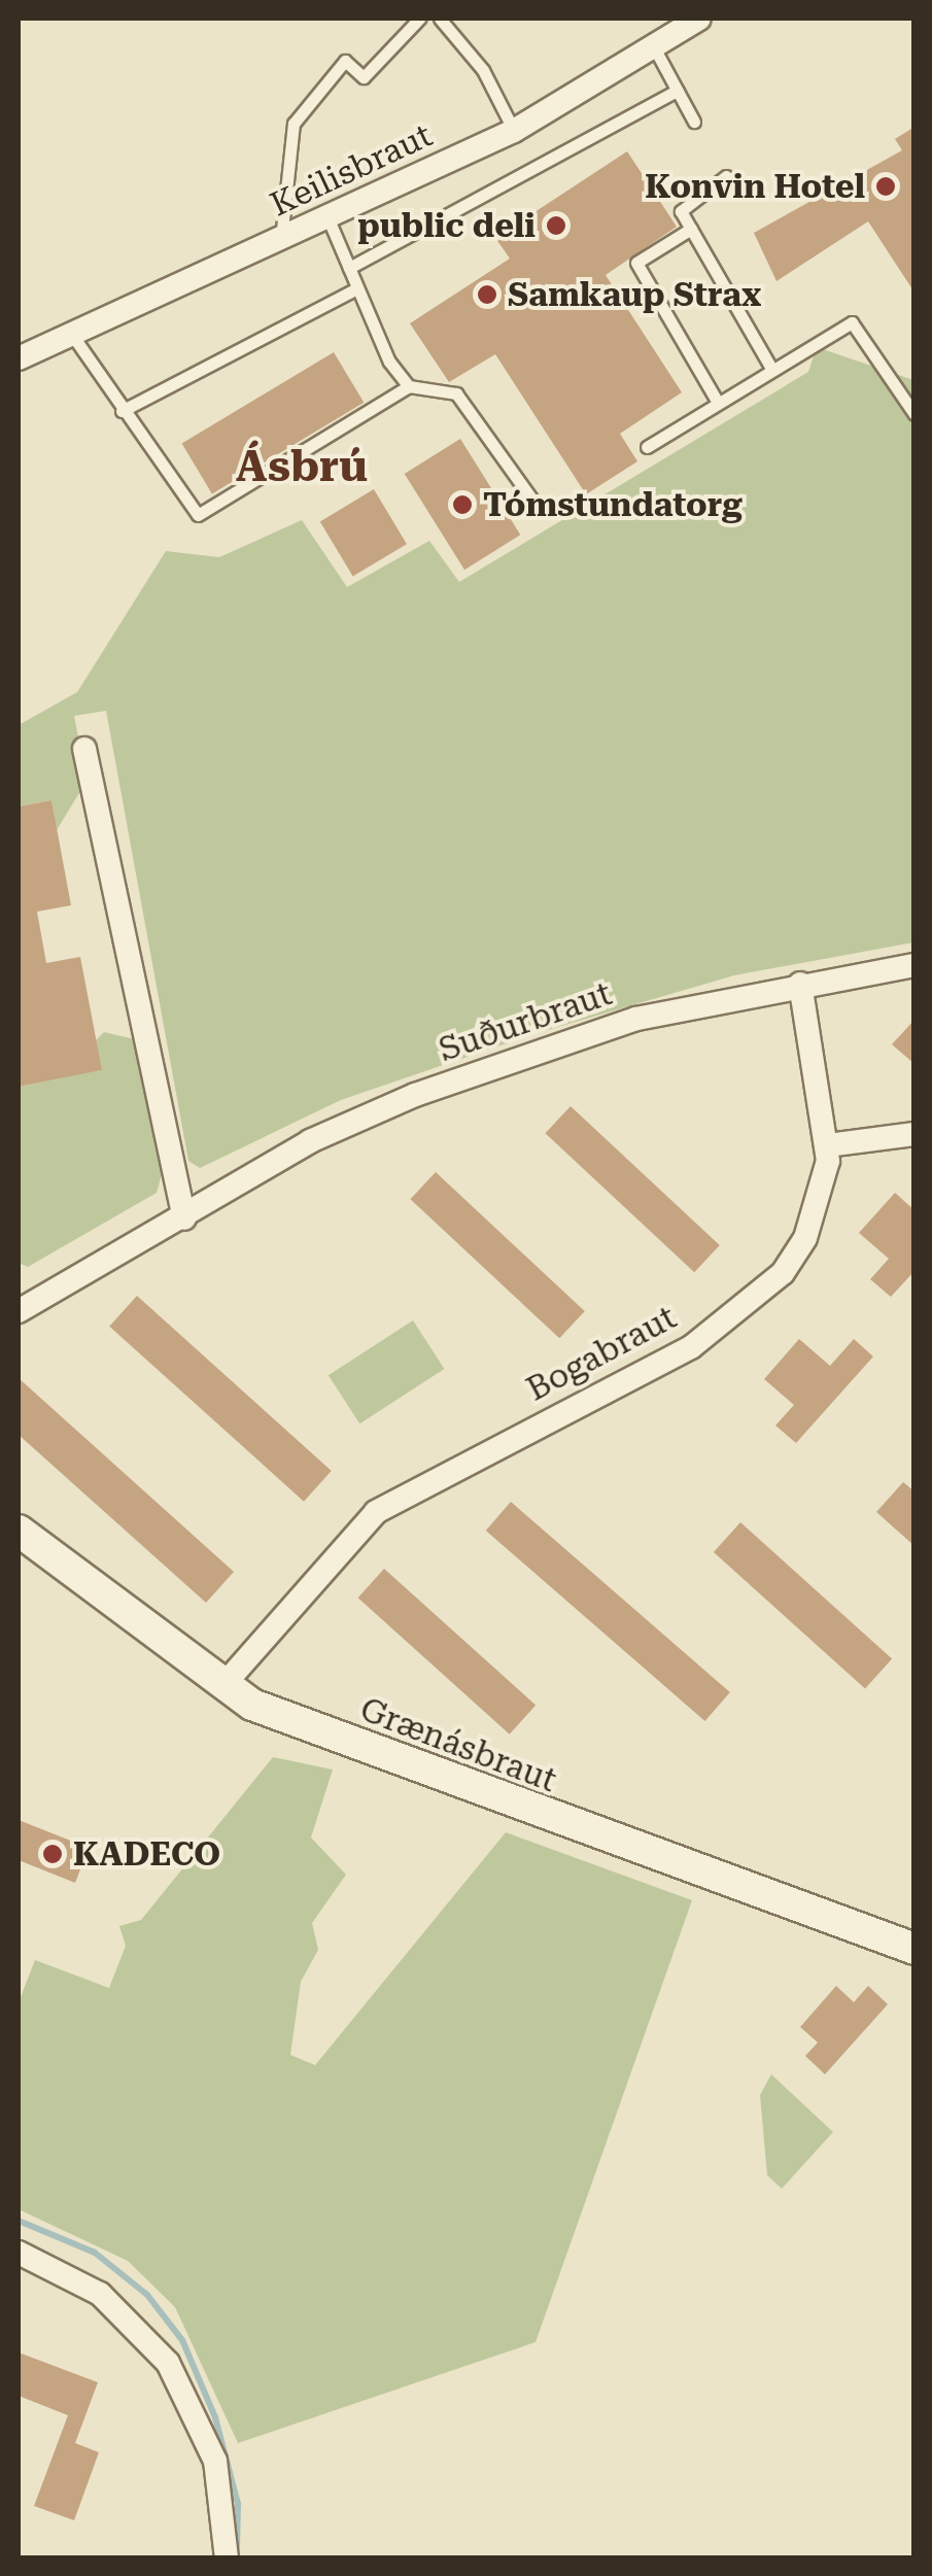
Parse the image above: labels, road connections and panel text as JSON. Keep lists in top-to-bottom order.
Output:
{
  "streets": {
    "street": [
      "Keilisbraut",
      "Suðurbraut",
      "Bogabraut",
      "Grænásbraut"
    ]
  },
  "crossings": [
    ["Suðurbraut", "Bogabraut"],
    ["Bogabraut", "Grænásbraut"]
  ],
  "districts": ["Ásbrú"],
  "places": [
    "Konvin Hotel",
    "public deli",
    "Samkaup Strax",
    "Tómstundatorg",
    "KADECO"
  ]
}
